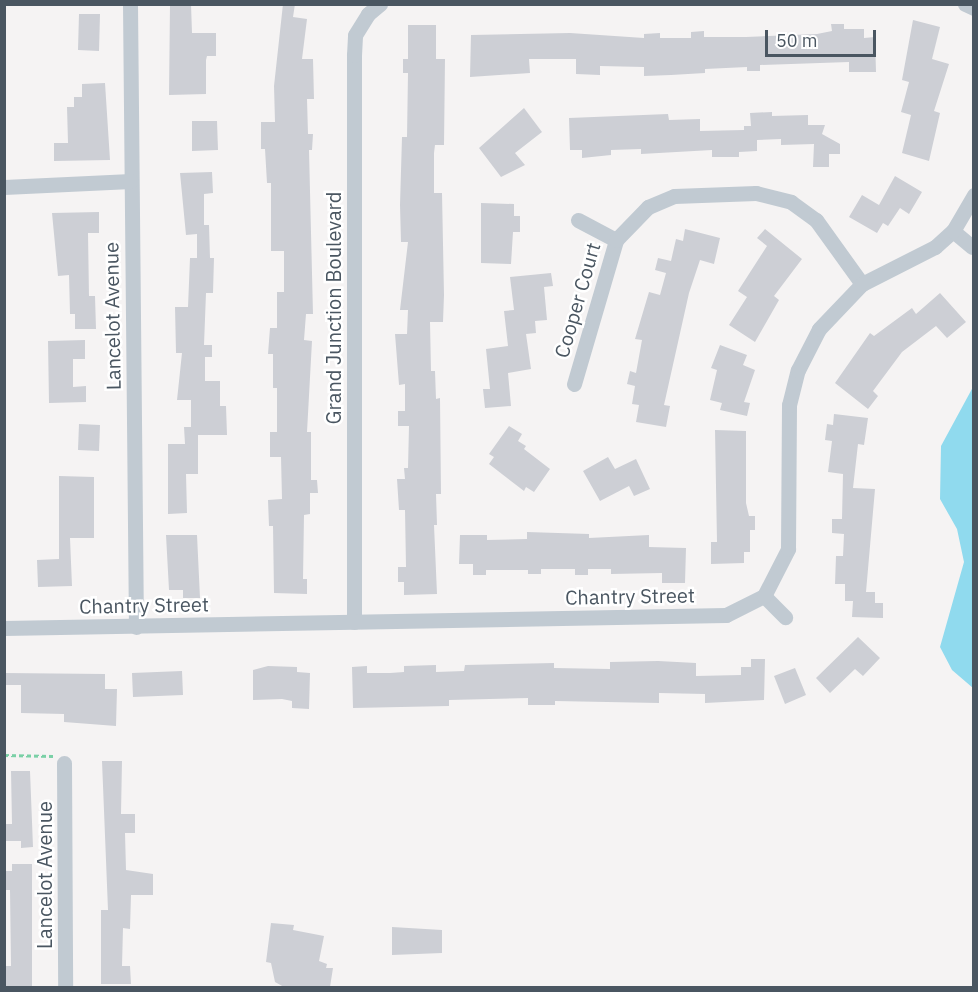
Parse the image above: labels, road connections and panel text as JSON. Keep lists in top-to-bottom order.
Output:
{
  "streets": {
    "street": [
      "Cooper Court",
      "Grand Junction Boulevard",
      "Lancelot Avenue",
      "Chantry Street"
    ]
  },
  "crossings": [
    ["Grand Junction Boulevard", "Chantry Street"],
    ["Lancelot Avenue", "Chantry Street"]
  ],
  "scale_bar": "50 m"
}
